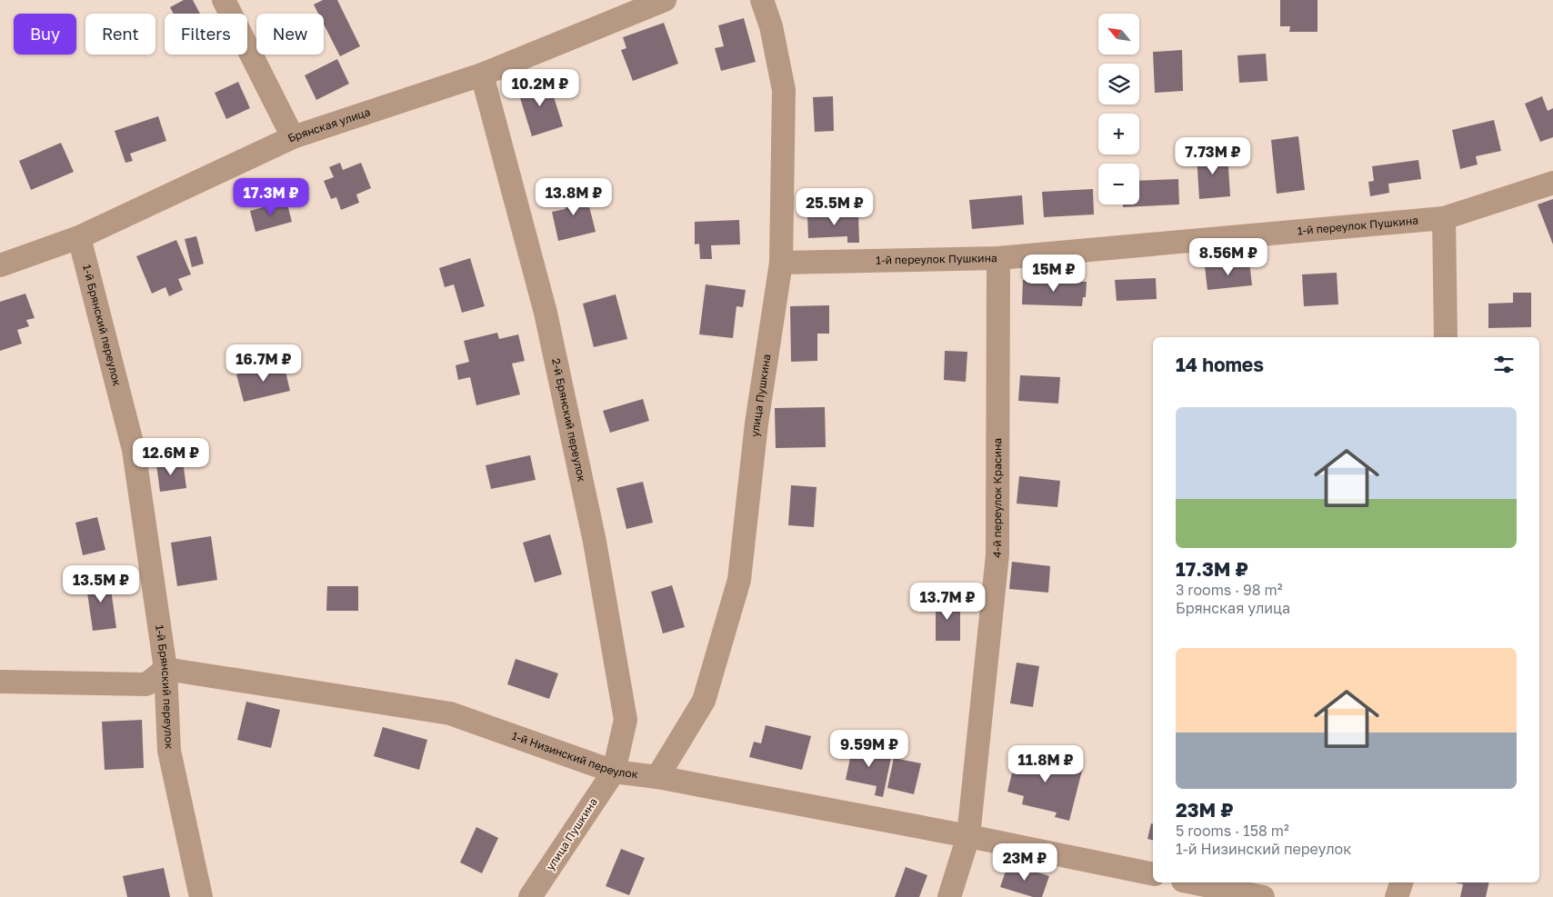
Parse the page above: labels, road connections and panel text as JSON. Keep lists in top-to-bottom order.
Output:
{
  "streets": {
    "street": [
      "Брянская улица",
      "1-й переулок Пушкина",
      "1-й Брянский переулок",
      "улица Пушкина",
      "2-й Брянский переулок",
      "4-й переулок Красина",
      "1-й Низинский переулок"
    ]
  },
  "crossings": [
    ["Брянская улица", "1-й Брянский переулок"],
    ["Брянская улица", "2-й Брянский переулок"],
    ["1-й переулок Пушкина", "улица Пушкина"],
    ["1-й переулок Пушкина", "4-й переулок Красина"],
    ["1-й Брянский переулок", "1-й Низинский переулок"],
    ["улица Пушкина", "2-й Брянский переулок"],
    ["улица Пушкина", "1-й Низинский переулок"],
    ["2-й Брянский переулок", "1-й Низинский переулок"],
    ["4-й переулок Красина", "1-й Низинский переулок"]
  ],
  "north": "top left",
  "page": {
    "map_buttons": ["+", "−"],
    "chip": [
      "Buy",
      "Rent",
      "Filters",
      "New"
    ],
    "price": [
      "10.2M ₽",
      "7.73M ₽",
      "17.3M ₽",
      "13.8M ₽",
      "25.5M ₽",
      "8.56M ₽",
      "15M ₽",
      "16.7M ₽",
      "12.6M ₽",
      "13.5M ₽",
      "13.7M ₽",
      "9.59M ₽",
      "11.8M ₽",
      "23M ₽"
    ],
    "heading": "14 homes",
    "list": [
      {
        "name": "17.3M ₽",
        "note": "3 rooms · 98 m² · Брянская улица"
      },
      {
        "name": "23M ₽",
        "note": "5 rooms · 158 m² · 1-й Низинский переулок"
      }
    ]
  }
}
